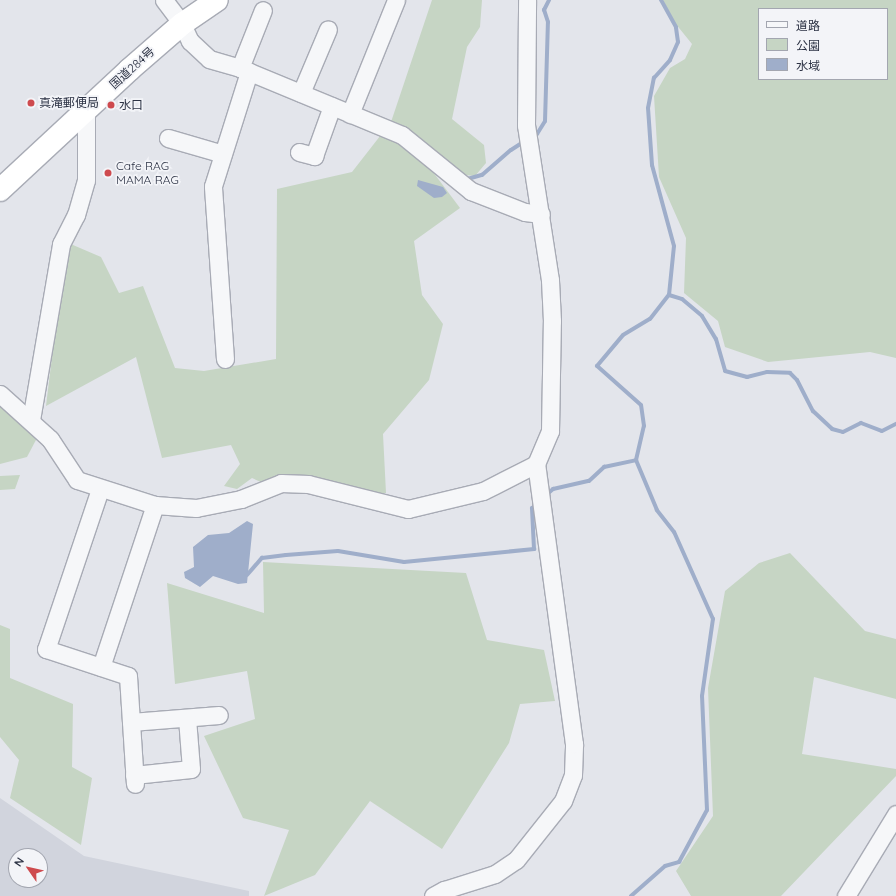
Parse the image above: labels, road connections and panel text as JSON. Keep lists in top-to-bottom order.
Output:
{
  "streets": {
    "highway": ["国道284号"]
  },
  "places": ["真滝郵便局", "水口", "Cafe RAG MAMA RAG"],
  "legend": ["道路", "公園", "水域"],
  "north": "top left"
}
